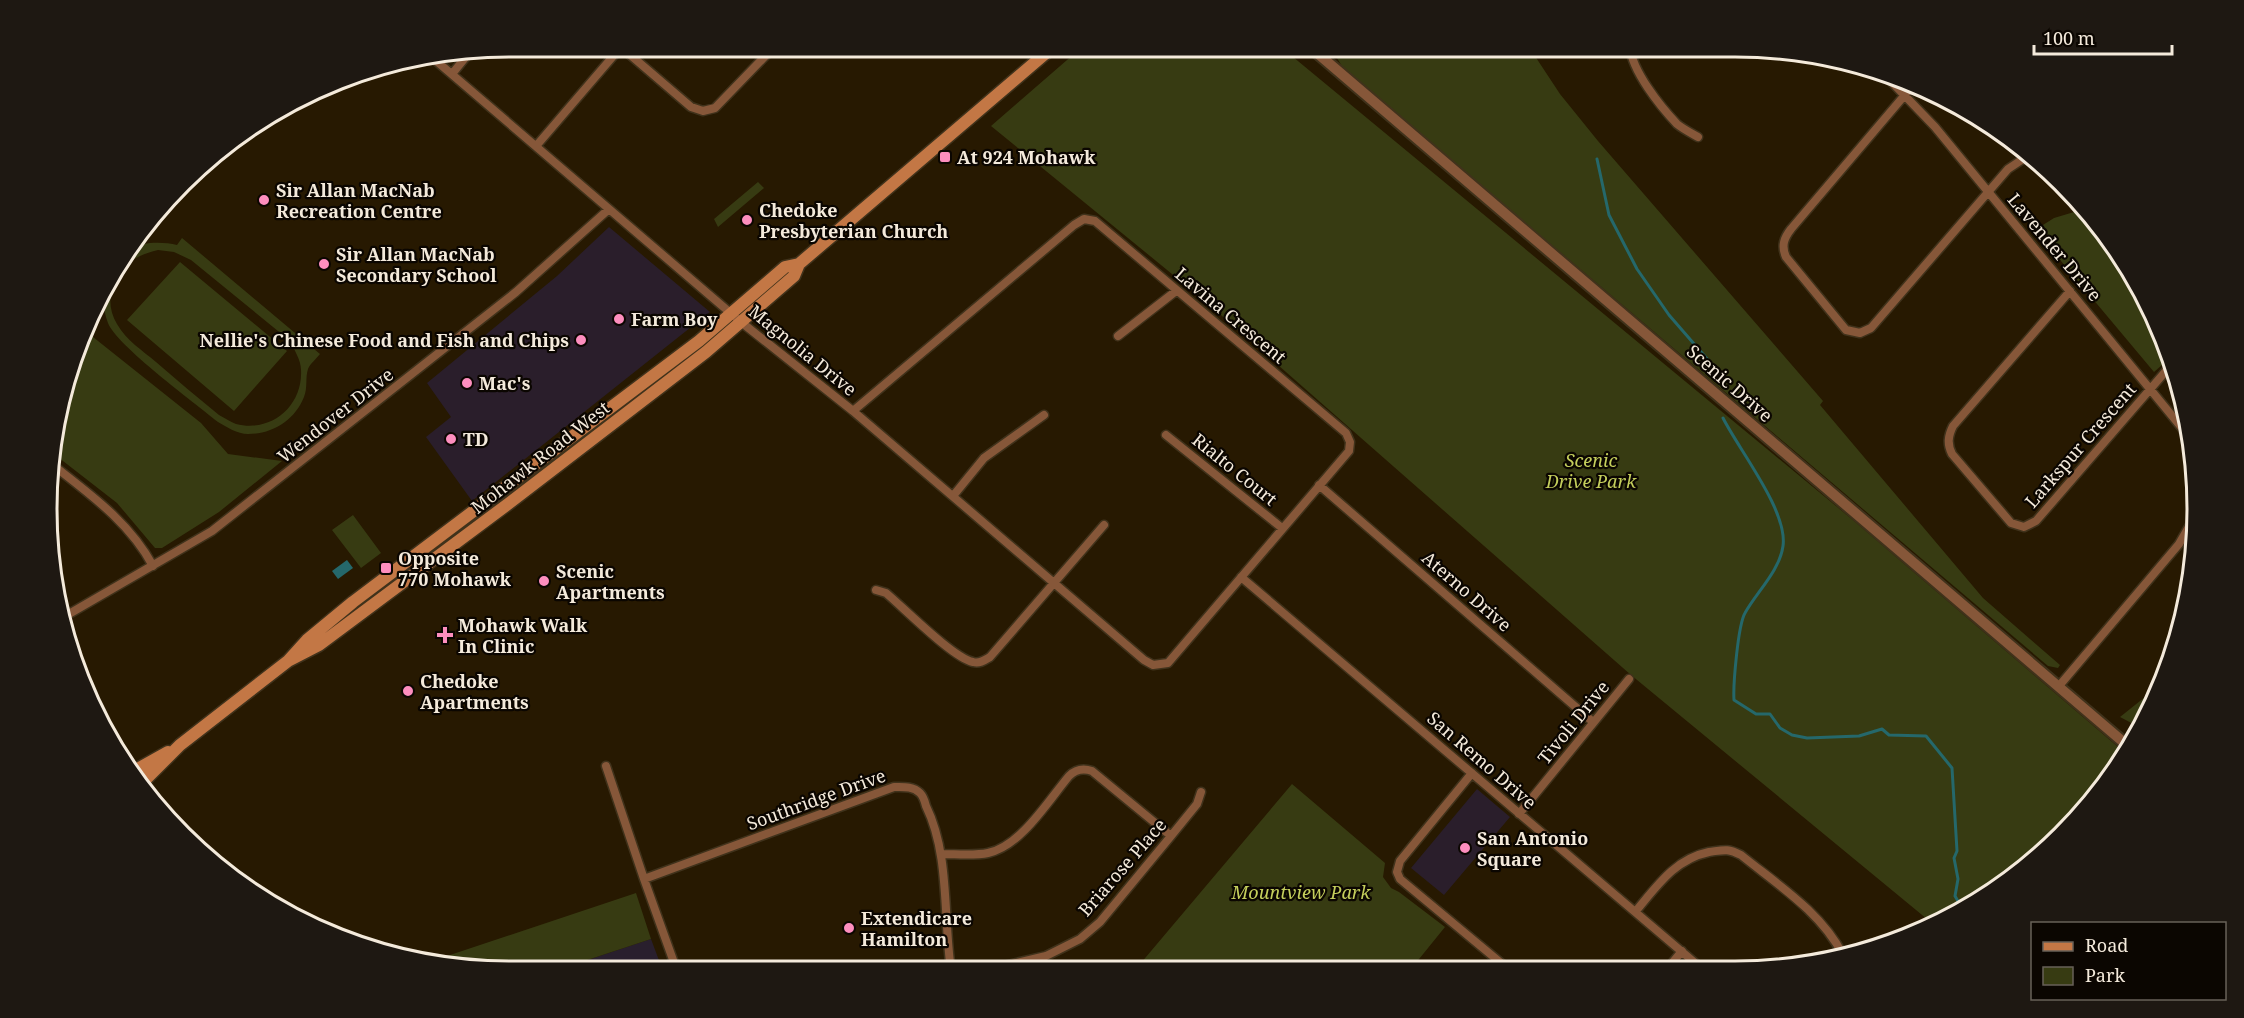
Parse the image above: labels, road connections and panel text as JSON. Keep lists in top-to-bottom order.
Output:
{
  "streets": {
    "main road": ["Mohawk Road West"],
    "street": [
      "Lavender Drive",
      "Lavina Crescent",
      "Magnolia Drive",
      "Scenic Drive",
      "Wendover Drive",
      "Larkspur Crescent",
      "Rialto Court",
      "Aterno Drive",
      "Tivoli Drive",
      "San Remo Drive",
      "Southridge Drive",
      "Briarose Place"
    ]
  },
  "crossings": [
    ["Lavender Drive", "Larkspur Crescent"],
    ["Lavina Crescent", "Magnolia Drive"],
    ["Lavina Crescent", "Rialto Court"],
    ["Lavina Crescent", "Aterno Drive"],
    ["Lavina Crescent", "San Remo Drive"],
    ["Magnolia Drive", "Wendover Drive"],
    ["Magnolia Drive", "Mohawk Road West"],
    ["Aterno Drive", "Tivoli Drive"],
    ["Tivoli Drive", "San Remo Drive"]
  ],
  "parks": ["Scenic Drive Park", "Mountview Park"],
  "places": {
    "transit": ["At 924 Mohawk", "Opposite 770 Mohawk"],
    "other": [
      "Sir Allan MacNab Recreation Centre",
      "Chedoke Presbyterian Church",
      "Sir Allan MacNab Secondary School",
      "Farm Boy",
      "Nellie's Chinese Food and Fish and Chips",
      "Mac's",
      "TD",
      "Scenic Apartments",
      "Chedoke Apartments",
      "San Antonio Square",
      "Extendicare Hamilton"
    ],
    "health": ["Mohawk Walk In Clinic"]
  },
  "legend": ["Road", "Park"],
  "scale_bar": "100 m"
}
